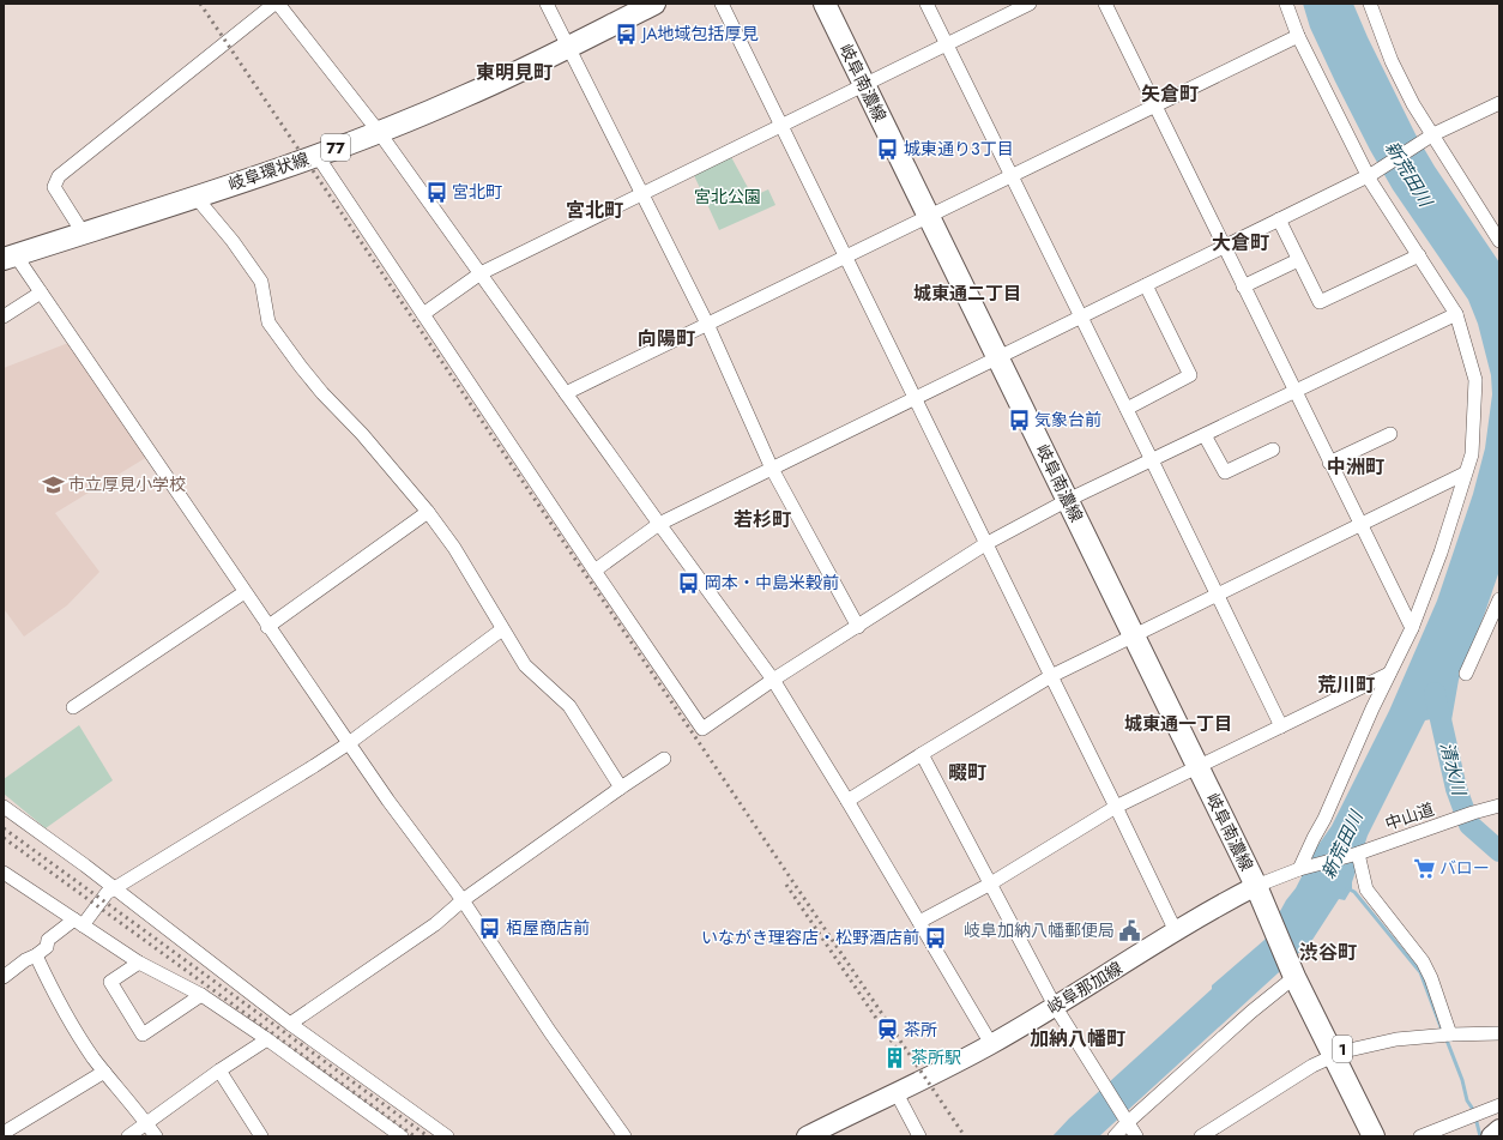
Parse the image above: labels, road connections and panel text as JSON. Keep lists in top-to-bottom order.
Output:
{
  "streets": {
    "main road": [
      "岐阜南濃線",
      "77",
      "岐阜環状線",
      "岐阜那加線",
      "1"
    ],
    "street": ["中山道"]
  },
  "crossings": [
    ["岐阜南濃線", "中山道"],
    ["岐阜南濃線", "岐阜那加線"],
    ["中山道", "岐阜那加線"]
  ],
  "districts": [
    "東明見町",
    "矢倉町",
    "宮北町",
    "大倉町",
    "城東通二丁目",
    "向陽町",
    "中洲町",
    "若杉町",
    "荒川町",
    "城東通一丁目",
    "畷町",
    "渋谷町",
    "加納八幡町"
  ],
  "water": ["新荒田川", "清水川"],
  "parks": ["宮北公園"],
  "places": {
    "bus stop": [
      "JA地域包括厚見",
      "城東通り3丁目",
      "宮北町",
      "気象台前",
      "岡本・中島米穀前",
      "栢屋商店前",
      "いながき理容店・松野酒店前"
    ],
    "school or university": ["市立厚見小学校"],
    "supermarket": ["バロー"],
    "public building": ["岐阜加納八幡郵便局"],
    "station": ["茶所"],
    "building": ["茶所駅"]
  }
}
